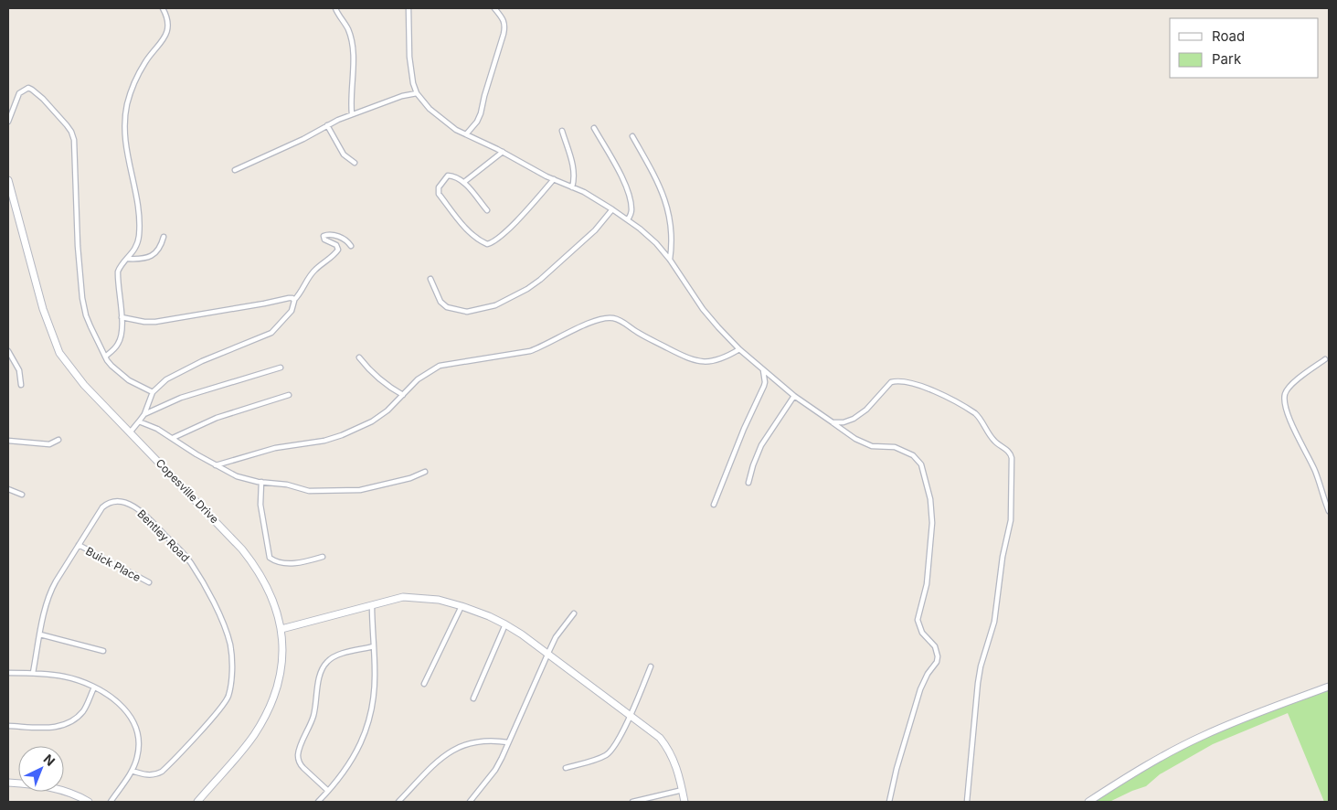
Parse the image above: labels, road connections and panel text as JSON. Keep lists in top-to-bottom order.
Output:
{
  "streets": {
    "street": ["Copesville Drive", "Bentley Road", "Buick Place"]
  },
  "crossings": [
    ["Bentley Road", "Buick Place"]
  ],
  "legend": ["Road", "Park"],
  "north": "top right"
}
